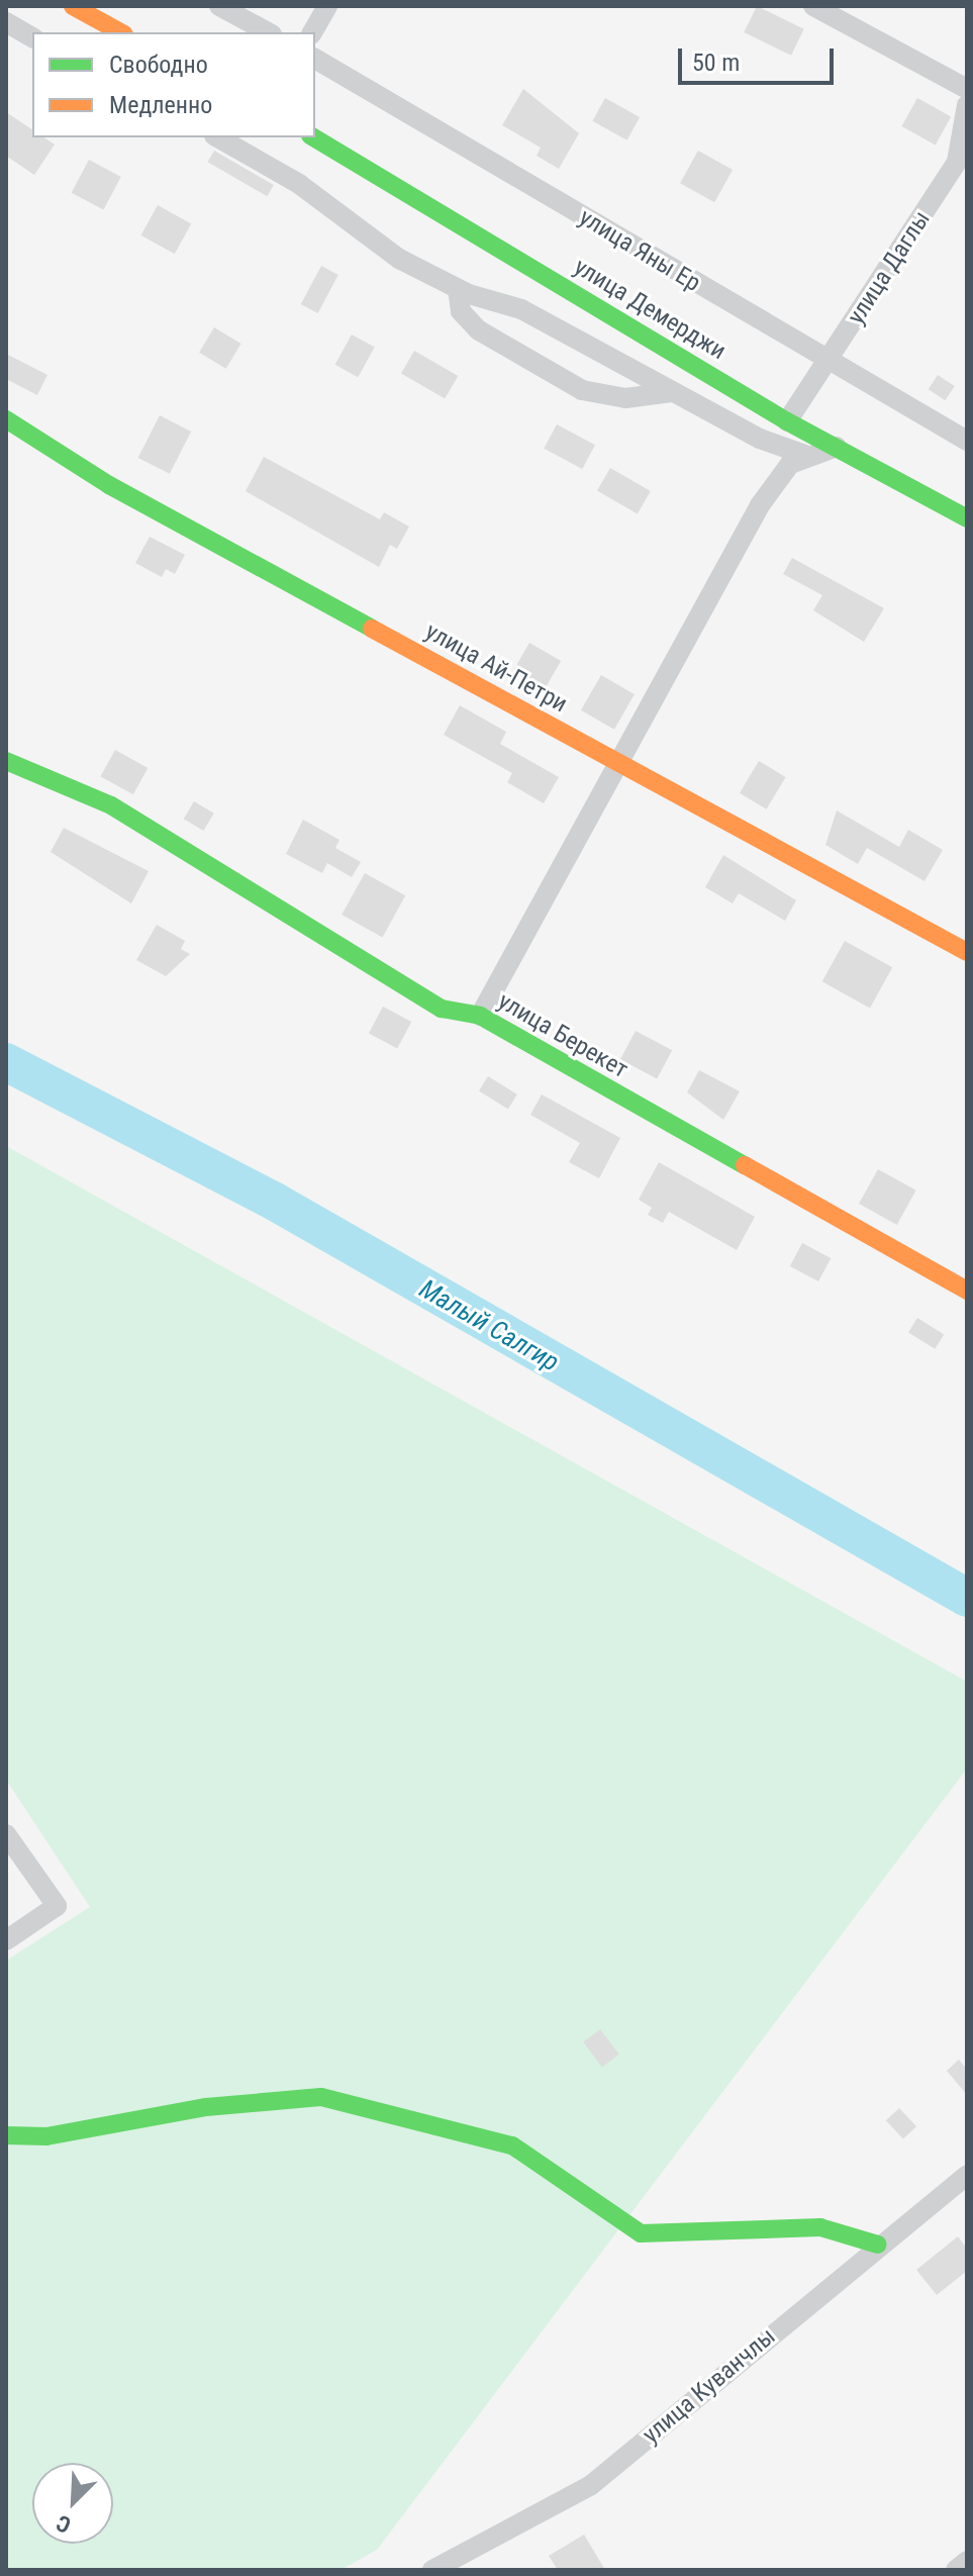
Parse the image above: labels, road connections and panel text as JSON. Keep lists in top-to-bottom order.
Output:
{
  "streets": {
    "street": [
      "улица Яны Ер",
      "улица Даглы",
      "улица Демерджи",
      "улица Ай-Петри",
      "улица Берекет",
      "улица Куванчлы"
    ]
  },
  "crossings": [
    ["улица Яны Ер", "улица Даглы"],
    ["улица Даглы", "улица Демерджи"]
  ],
  "water": ["Малый Салгир"],
  "legend": ["Свободно", "Медленно"],
  "scale_bar": "50 m",
  "north": "bottom left"
}
